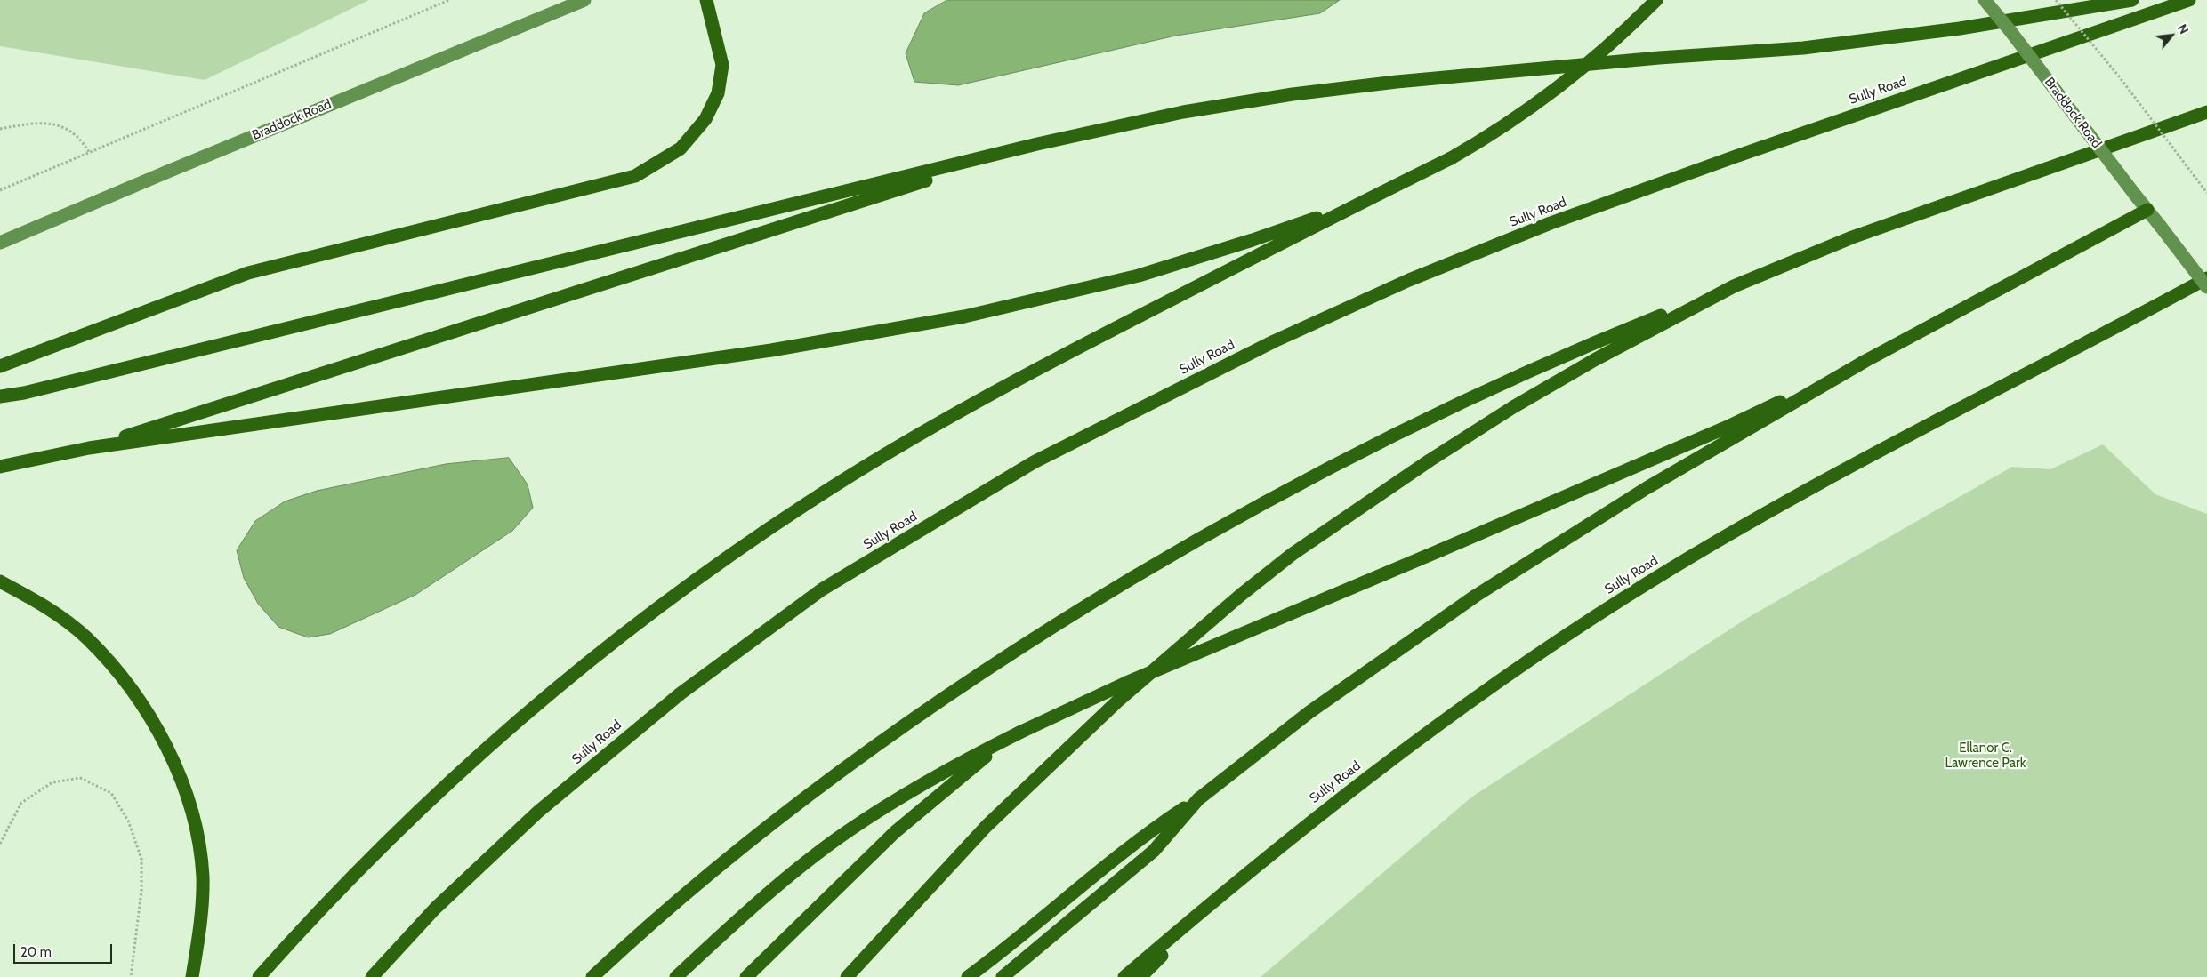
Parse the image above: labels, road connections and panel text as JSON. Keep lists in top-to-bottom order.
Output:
{
  "streets": {
    "highway": ["Sully Road"],
    "main road": ["Braddock Road"]
  },
  "parks": ["Ellanor C. Lawrence Park"],
  "scale_bar": "20 m",
  "north": "top right"
}
